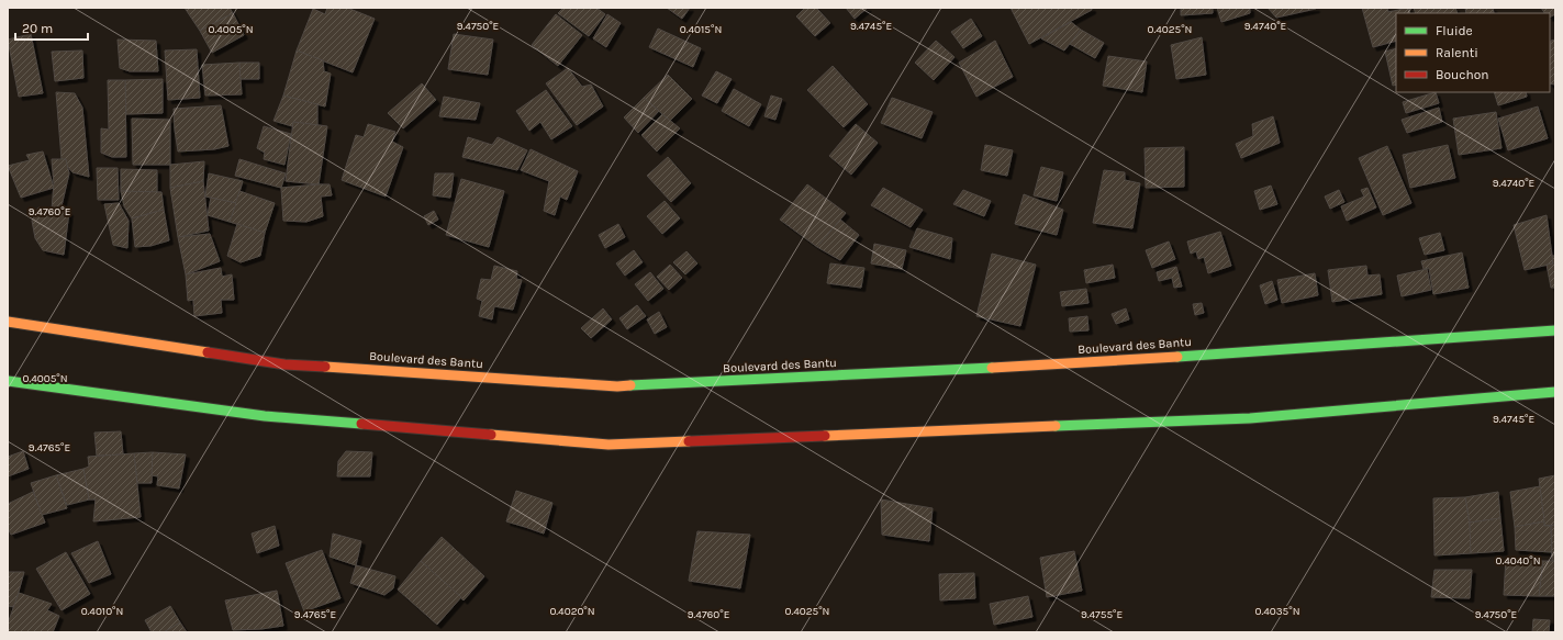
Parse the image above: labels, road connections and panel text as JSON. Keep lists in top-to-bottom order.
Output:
{
  "streets": {
    "highway": ["Boulevard des Bantu"]
  },
  "legend": ["Fluide", "Ralenti", "Bouchon"],
  "scale_bar": "20 m",
  "coordinates": [
    "9.4750°E",
    "9.4745°E",
    "9.4740°E",
    "0.4005°N",
    "0.4015°N",
    "0.4025°N",
    "9.4760°E",
    "9.4765°E",
    "0.4040°N",
    "0.4010°N",
    "0.4020°N",
    "0.4035°N",
    "9.4755°E"
  ]
}
